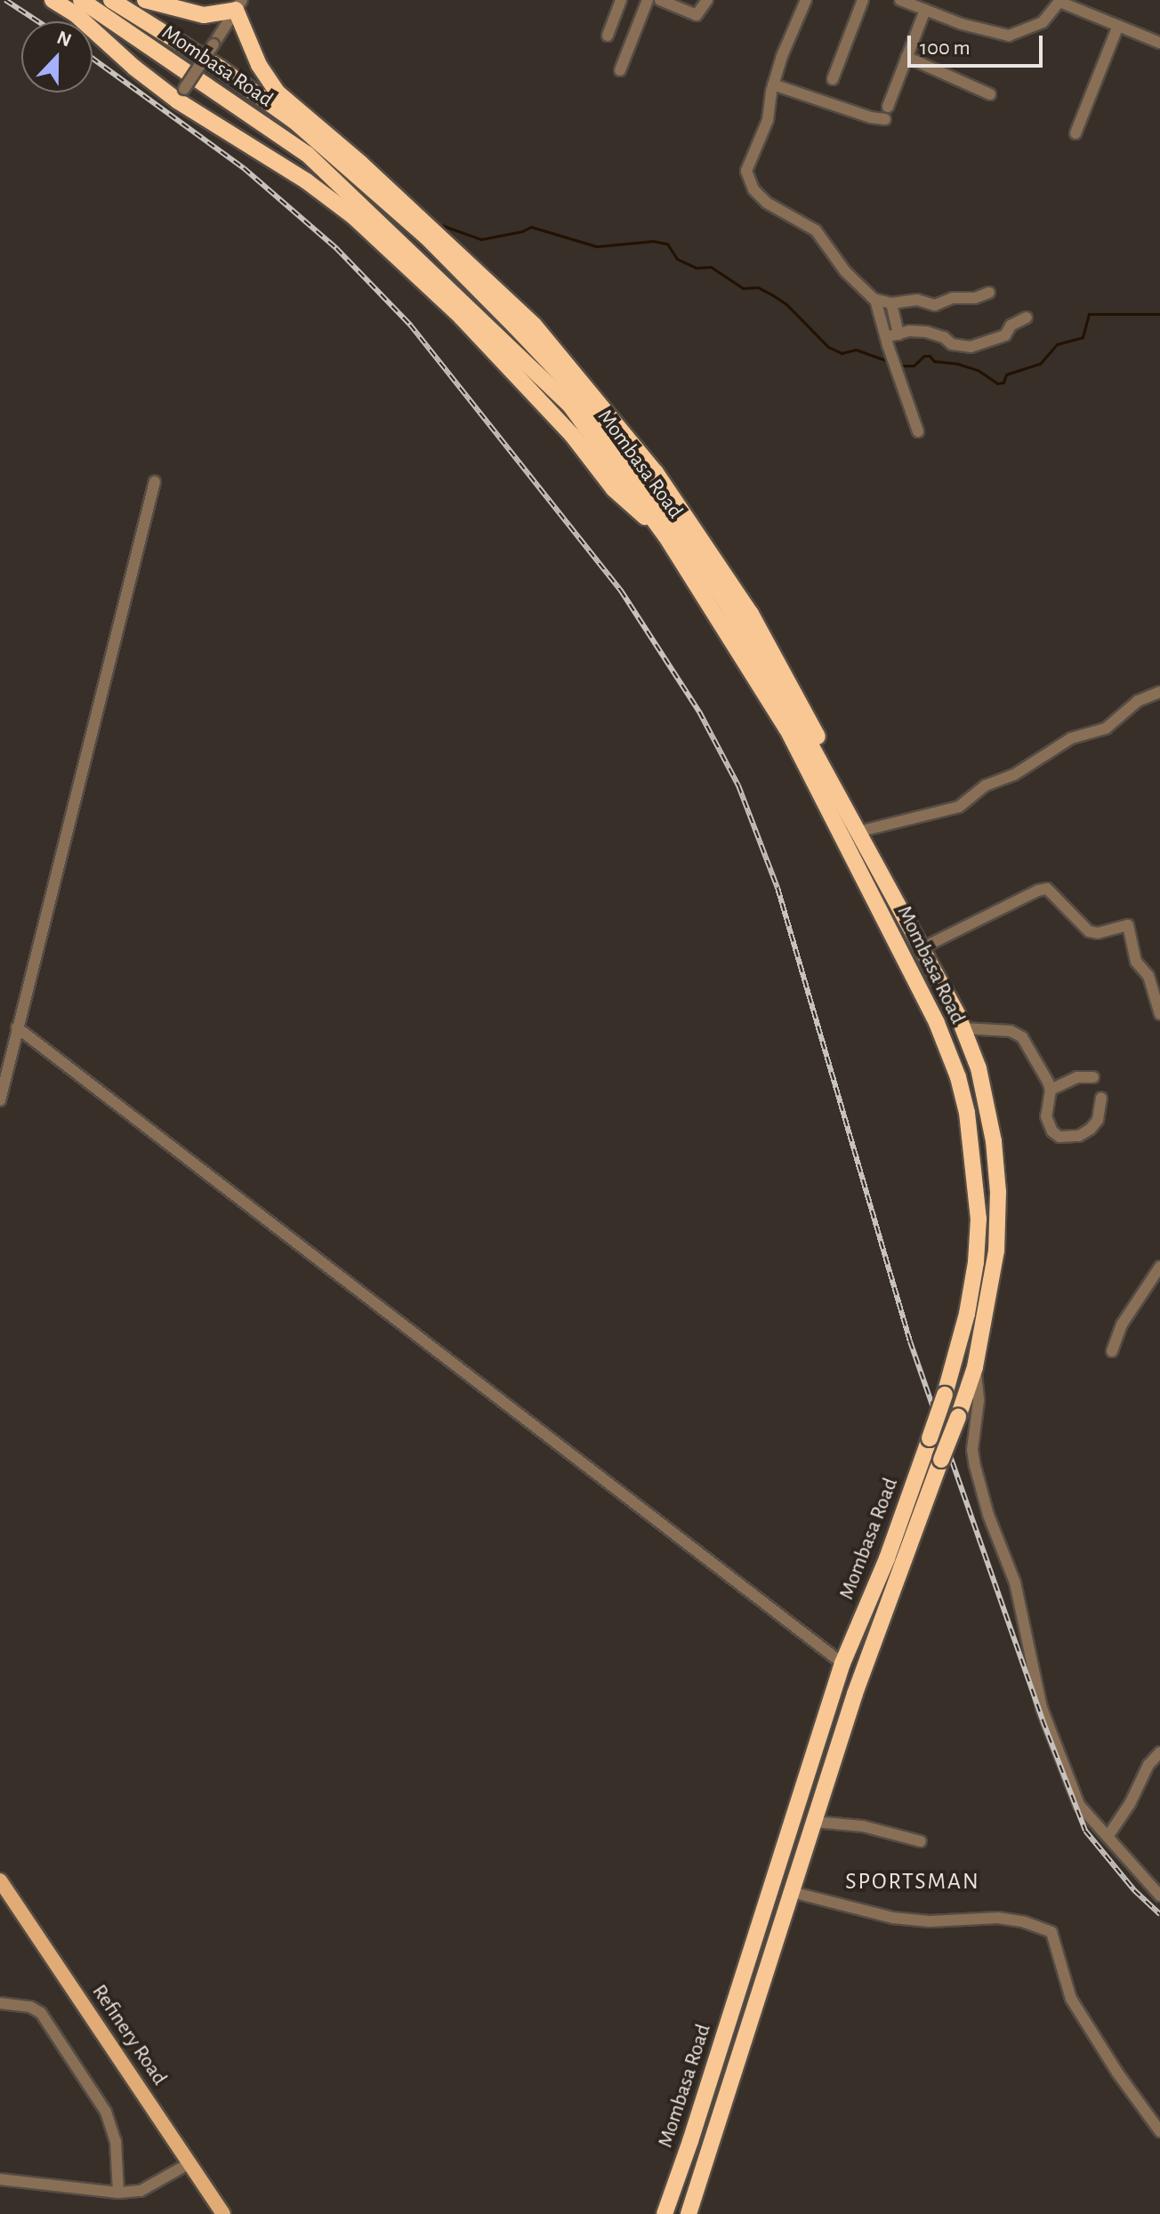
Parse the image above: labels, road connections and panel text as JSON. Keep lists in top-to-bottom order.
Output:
{
  "streets": {
    "highway": ["Mombasa Road"],
    "main road": ["Refinery Road"]
  },
  "districts": ["SPORTSMAN"],
  "scale_bar": "100 m",
  "north": "top"
}
